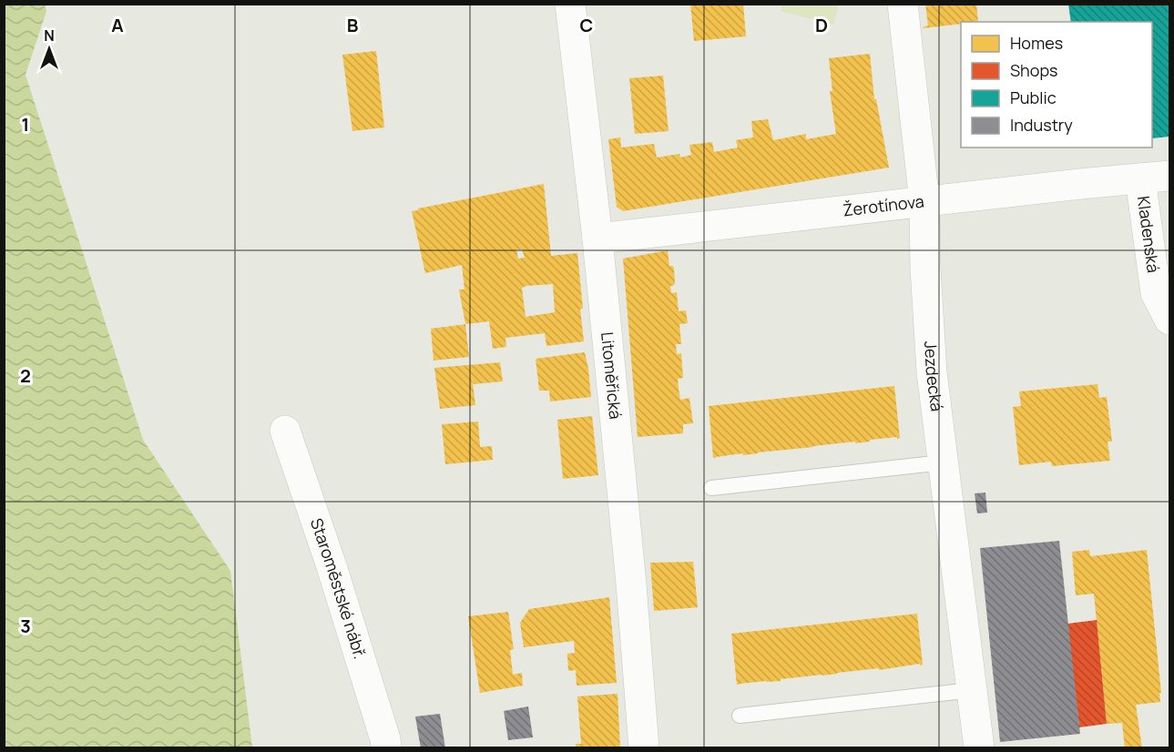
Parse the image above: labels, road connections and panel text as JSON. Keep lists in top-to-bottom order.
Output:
{
  "streets": {
    "street": [
      "Žerotínova",
      "Kladenská",
      "Litoměřická",
      "Jezdecká",
      "Staroměstské nábř."
    ]
  },
  "crossings": [
    ["Žerotínova", "Kladenská"],
    ["Žerotínova", "Litoměřická"],
    ["Žerotínova", "Jezdecká"]
  ],
  "legend": [
    "Homes",
    "Shops",
    "Public",
    "Industry"
  ],
  "north": "top",
  "grid": {
    "columns": [
      "A",
      "B",
      "C",
      "D"
    ],
    "rows": ["1", "2", "3"]
  }
}
